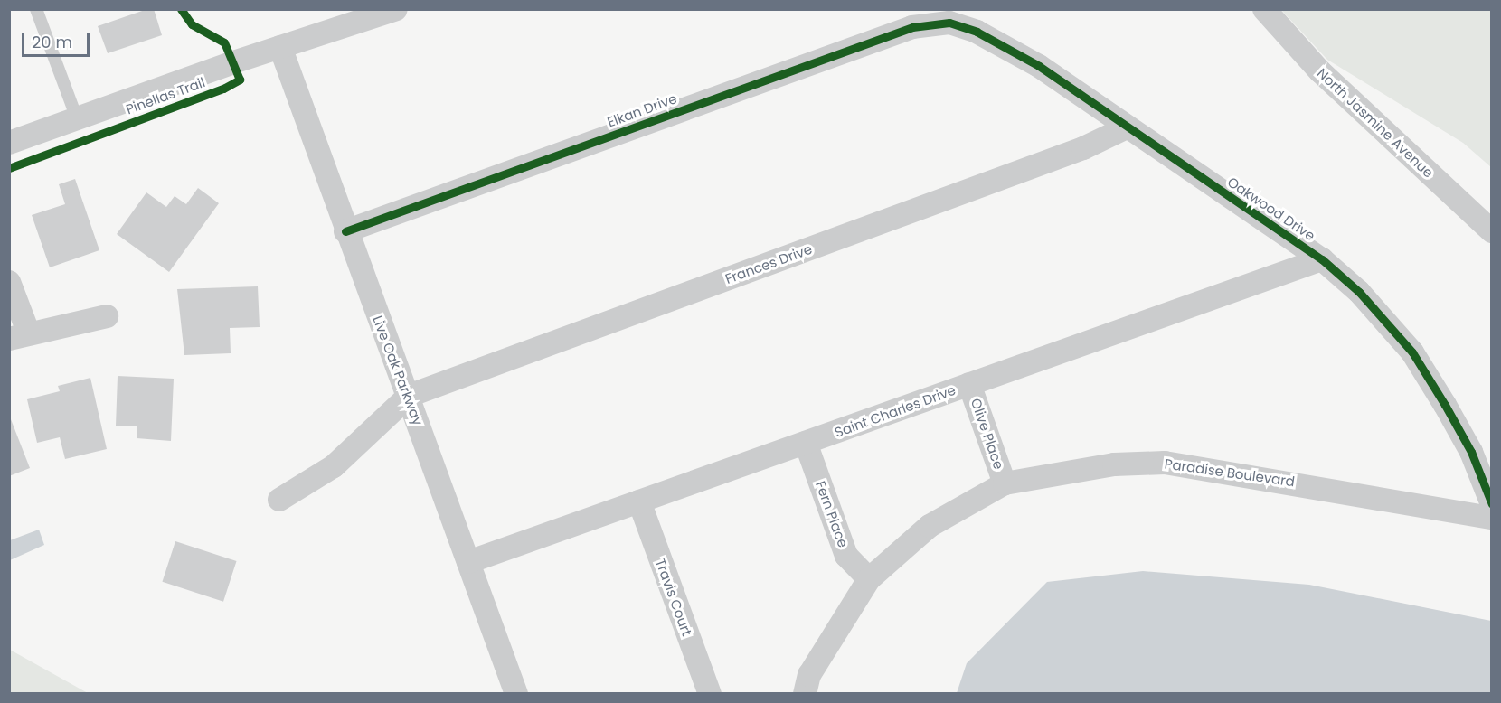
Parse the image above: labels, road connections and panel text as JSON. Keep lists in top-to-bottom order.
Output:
{
  "streets": {
    "street": [
      "Elkan Drive",
      "North Jasmine Avenue",
      "Oakwood Drive",
      "Frances Drive",
      "Live Oak Parkway",
      "Saint Charles Drive",
      "Olive Place",
      "Paradise Boulevard",
      "Fern Place",
      "Travis Court"
    ],
    "cycle path": ["Pinellas Trail"]
  },
  "crossings": [
    ["Elkan Drive", "Oakwood Drive"],
    ["Elkan Drive", "Live Oak Parkway"],
    ["Oakwood Drive", "Frances Drive"],
    ["Oakwood Drive", "Saint Charles Drive"],
    ["Frances Drive", "Live Oak Parkway"],
    ["Live Oak Parkway", "Saint Charles Drive"],
    ["Saint Charles Drive", "Olive Place"],
    ["Saint Charles Drive", "Fern Place"],
    ["Saint Charles Drive", "Travis Court"],
    ["Olive Place", "Paradise Boulevard"],
    ["Paradise Boulevard", "Fern Place"]
  ],
  "scale_bar": "20 m"
}
